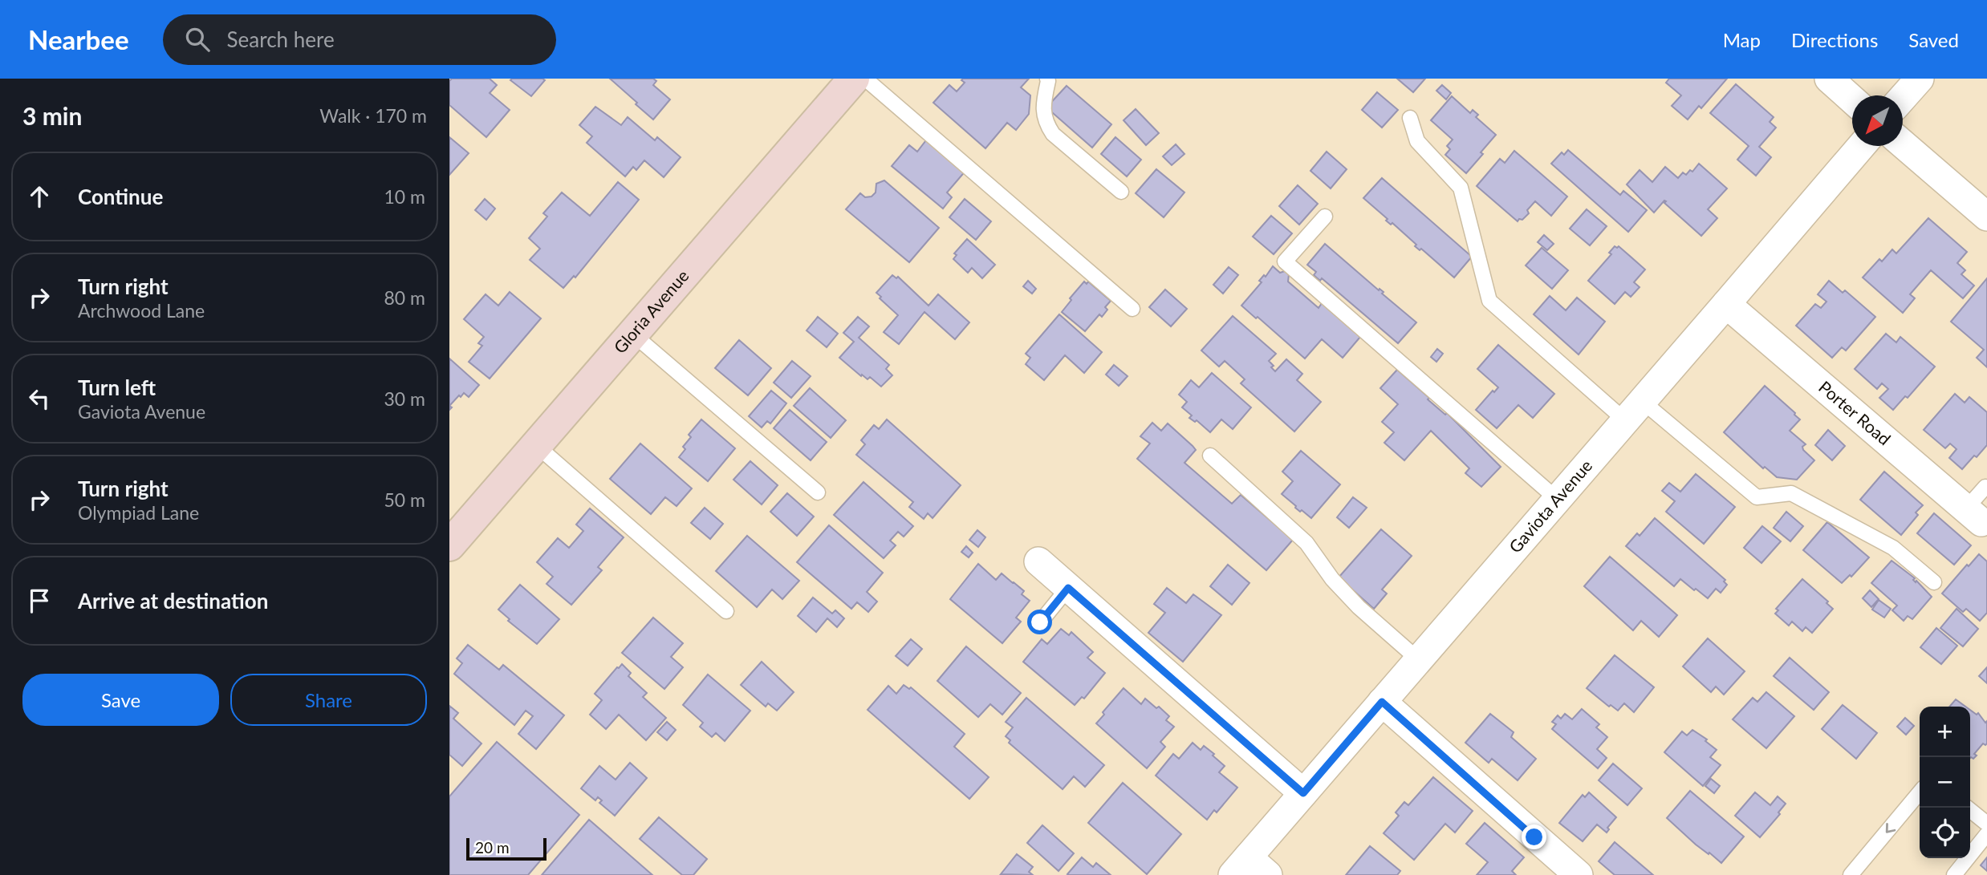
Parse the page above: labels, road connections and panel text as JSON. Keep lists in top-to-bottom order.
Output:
{
  "streets": {
    "street": ["Gloria Avenue", "Porter Road", "Gaviota Avenue"]
  },
  "crossings": [
    ["Porter Road", "Gaviota Avenue"]
  ],
  "scale_bar": "20 m",
  "north": "bottom left",
  "page": {
    "header": "Nearbee",
    "search": "Search here",
    "nav": ["Map", "Directions", "Saved"],
    "heading": ["3 min", "Walk · 170 m"],
    "list": [
      ["Continue", "10 m"],
      ["Turn right", "Archwood Lane", "80 m"],
      ["Turn left", "Gaviota Avenue", "30 m"],
      ["Turn right", "Olympiad Lane", "50 m"],
      "Arrive at destination"
    ],
    "buttons": ["Save", "Share"],
    "map_buttons": ["+", "−"],
    "scale": "20 m"
  }
}
